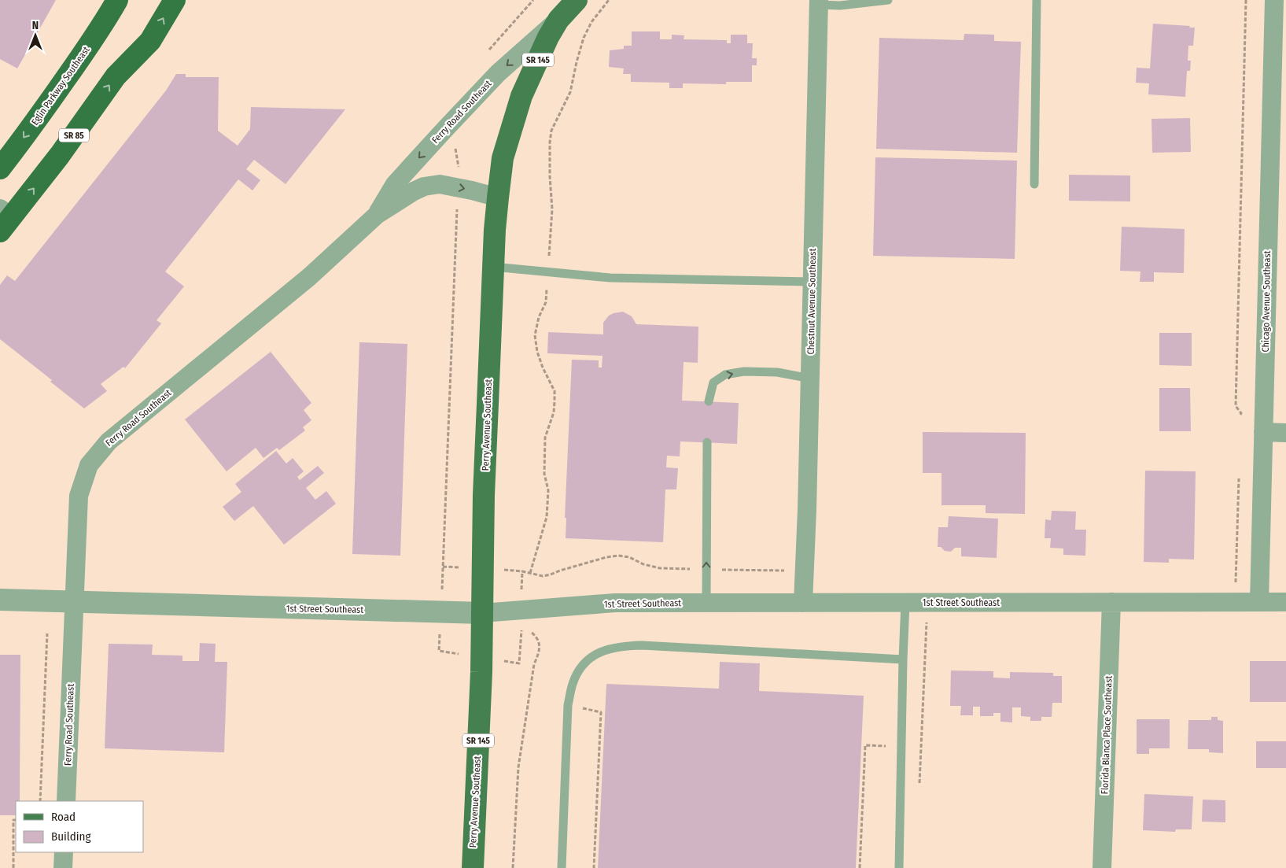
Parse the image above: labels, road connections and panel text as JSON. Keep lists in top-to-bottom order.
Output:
{
  "streets": {
    "highway": ["Eglin Parkway Southeast", "SR 85"],
    "main road": ["SR 145", "Perry Avenue Southeast"],
    "street": [
      "Ferry Road Southeast",
      "Chestnut Avenue Southeast",
      "Chicago Avenue Southeast",
      "1st Street Southeast",
      "Florida Blanca Place Southeast"
    ]
  },
  "crossings": [
    ["Ferry Road Southeast", "Perry Avenue Southeast"],
    ["Ferry Road Southeast", "1st Street Southeast"],
    ["Chestnut Avenue Southeast", "1st Street Southeast"],
    ["Chicago Avenue Southeast", "1st Street Southeast"],
    ["Perry Avenue Southeast", "1st Street Southeast"],
    ["1st Street Southeast", "Florida Blanca Place Southeast"]
  ],
  "legend": ["Road", "Building"],
  "north": "top"
}
